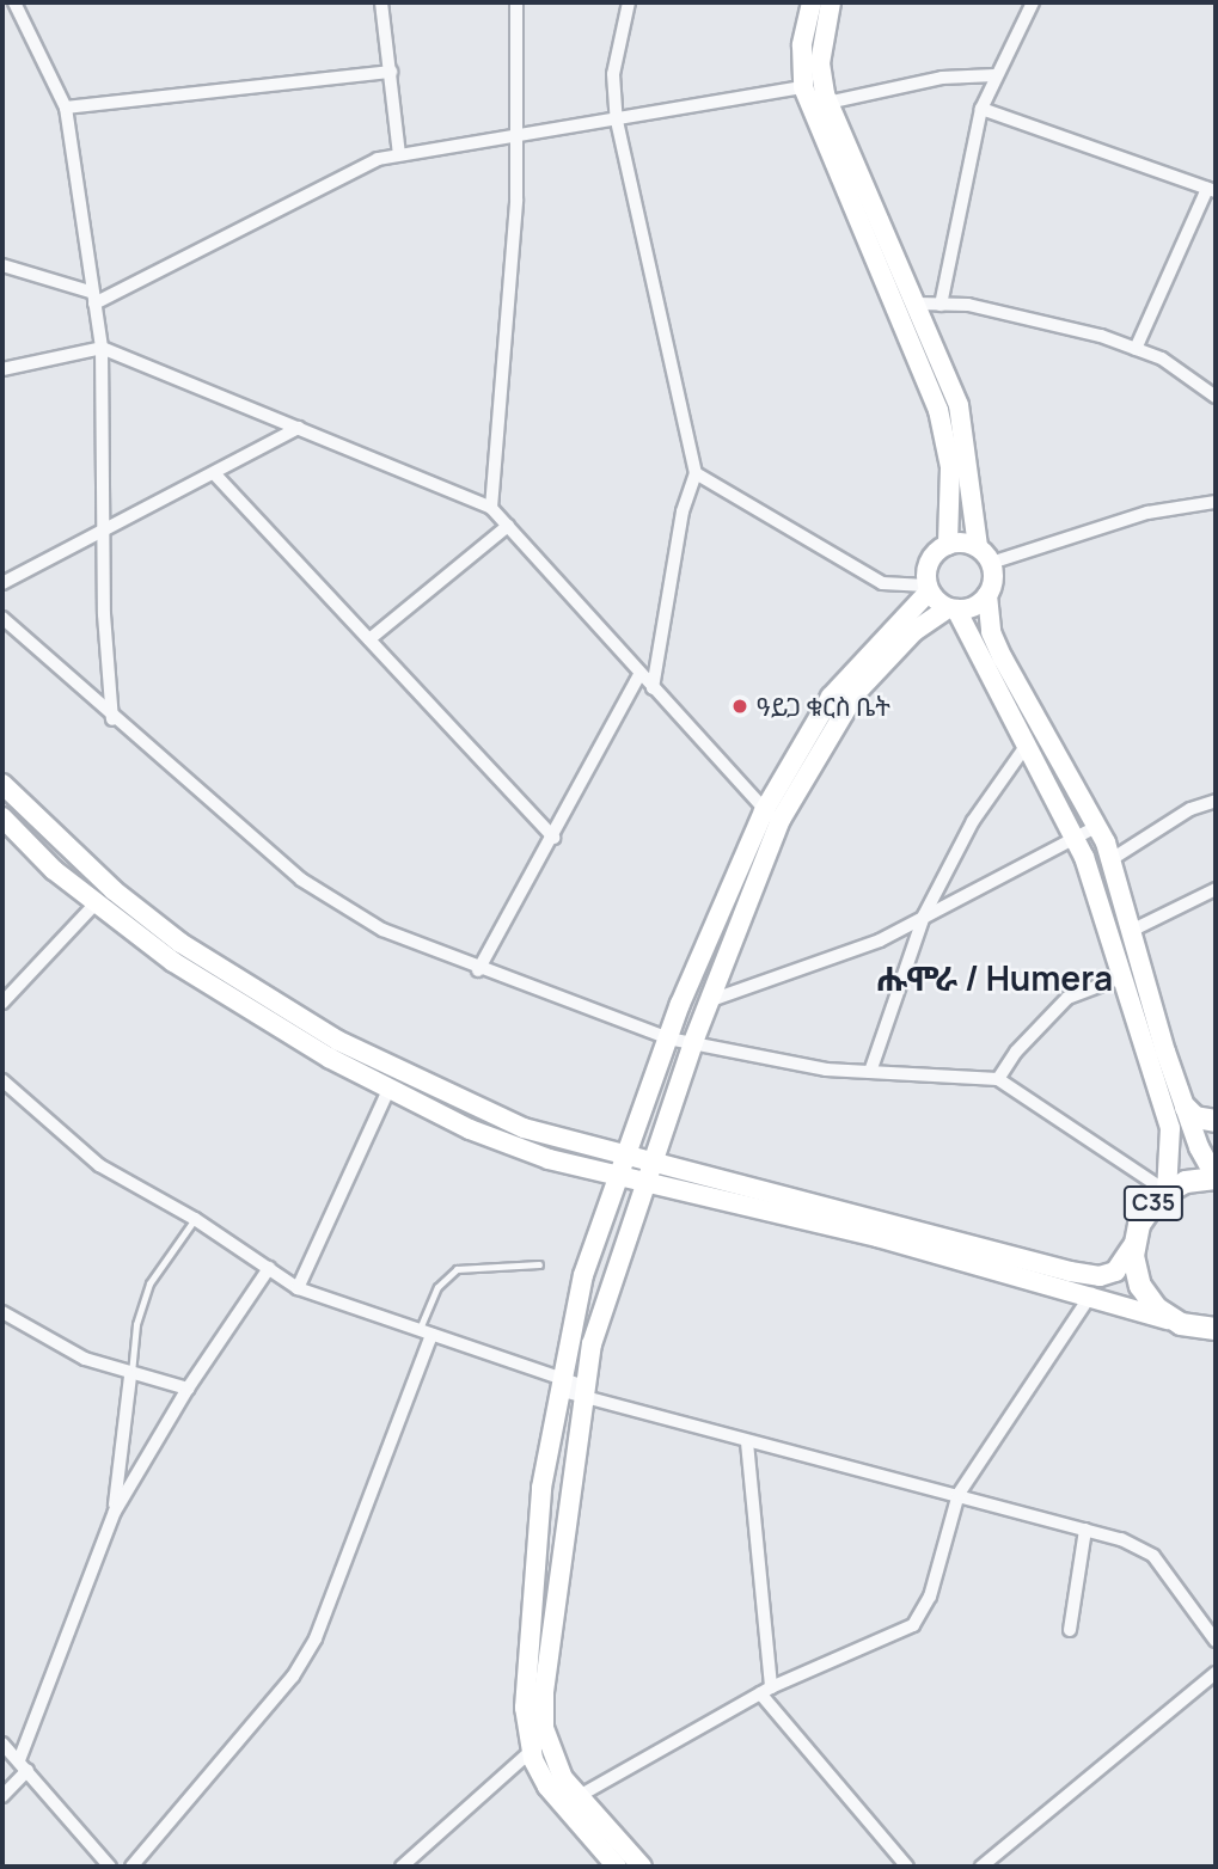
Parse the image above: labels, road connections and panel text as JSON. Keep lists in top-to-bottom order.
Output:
{
  "streets": {
    "main road": ["C35"]
  },
  "districts": ["ሑሞራ / Humera"],
  "places": ["ዓይጋ ቁርስ ቤት"]
}
